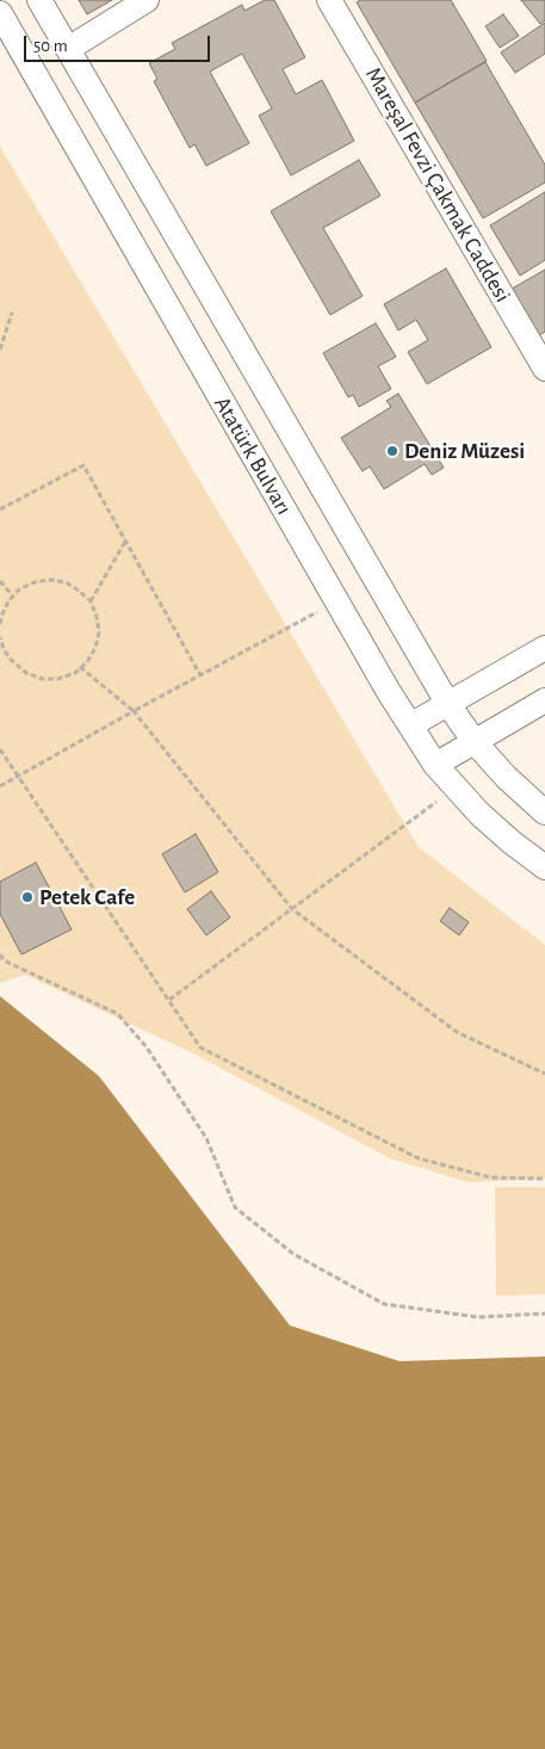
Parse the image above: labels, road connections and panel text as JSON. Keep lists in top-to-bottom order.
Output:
{
  "streets": {
    "street": ["Mareşal Fevzi Çakmak Caddesi", "Atatürk Bulvarı"]
  },
  "places": ["Deniz Müzesi", "Petek Cafe"],
  "scale_bar": "50 m"
}
